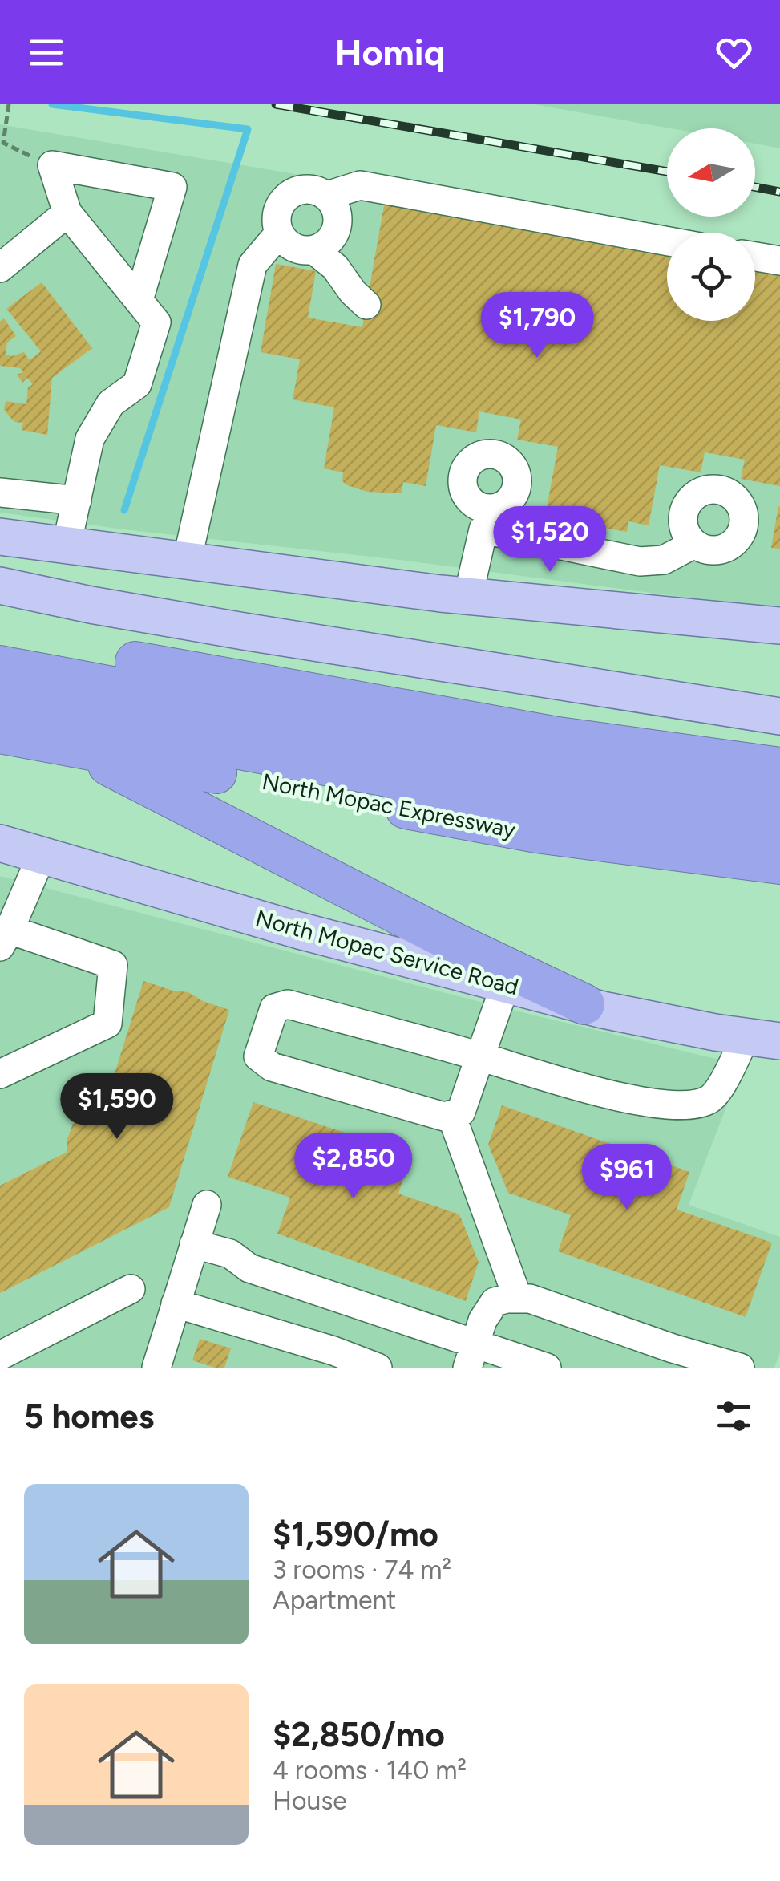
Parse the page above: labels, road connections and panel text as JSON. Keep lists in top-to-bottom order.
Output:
{
  "streets": {
    "highway": ["North Mopac Expressway"],
    "main road": ["North Mopac Service Road"]
  },
  "north": "left",
  "page": {
    "header": "Homiq",
    "price": [
      "$1,790",
      "$1,520",
      "$1,590",
      "$2,850",
      "$961"
    ],
    "heading": "5 homes",
    "list": [
      {
        "name": "$1,590/mo",
        "note": "3 rooms · 74 m² · Apartment"
      },
      {
        "name": "$2,850/mo",
        "note": "4 rooms · 140 m² · House"
      }
    ]
  }
}
